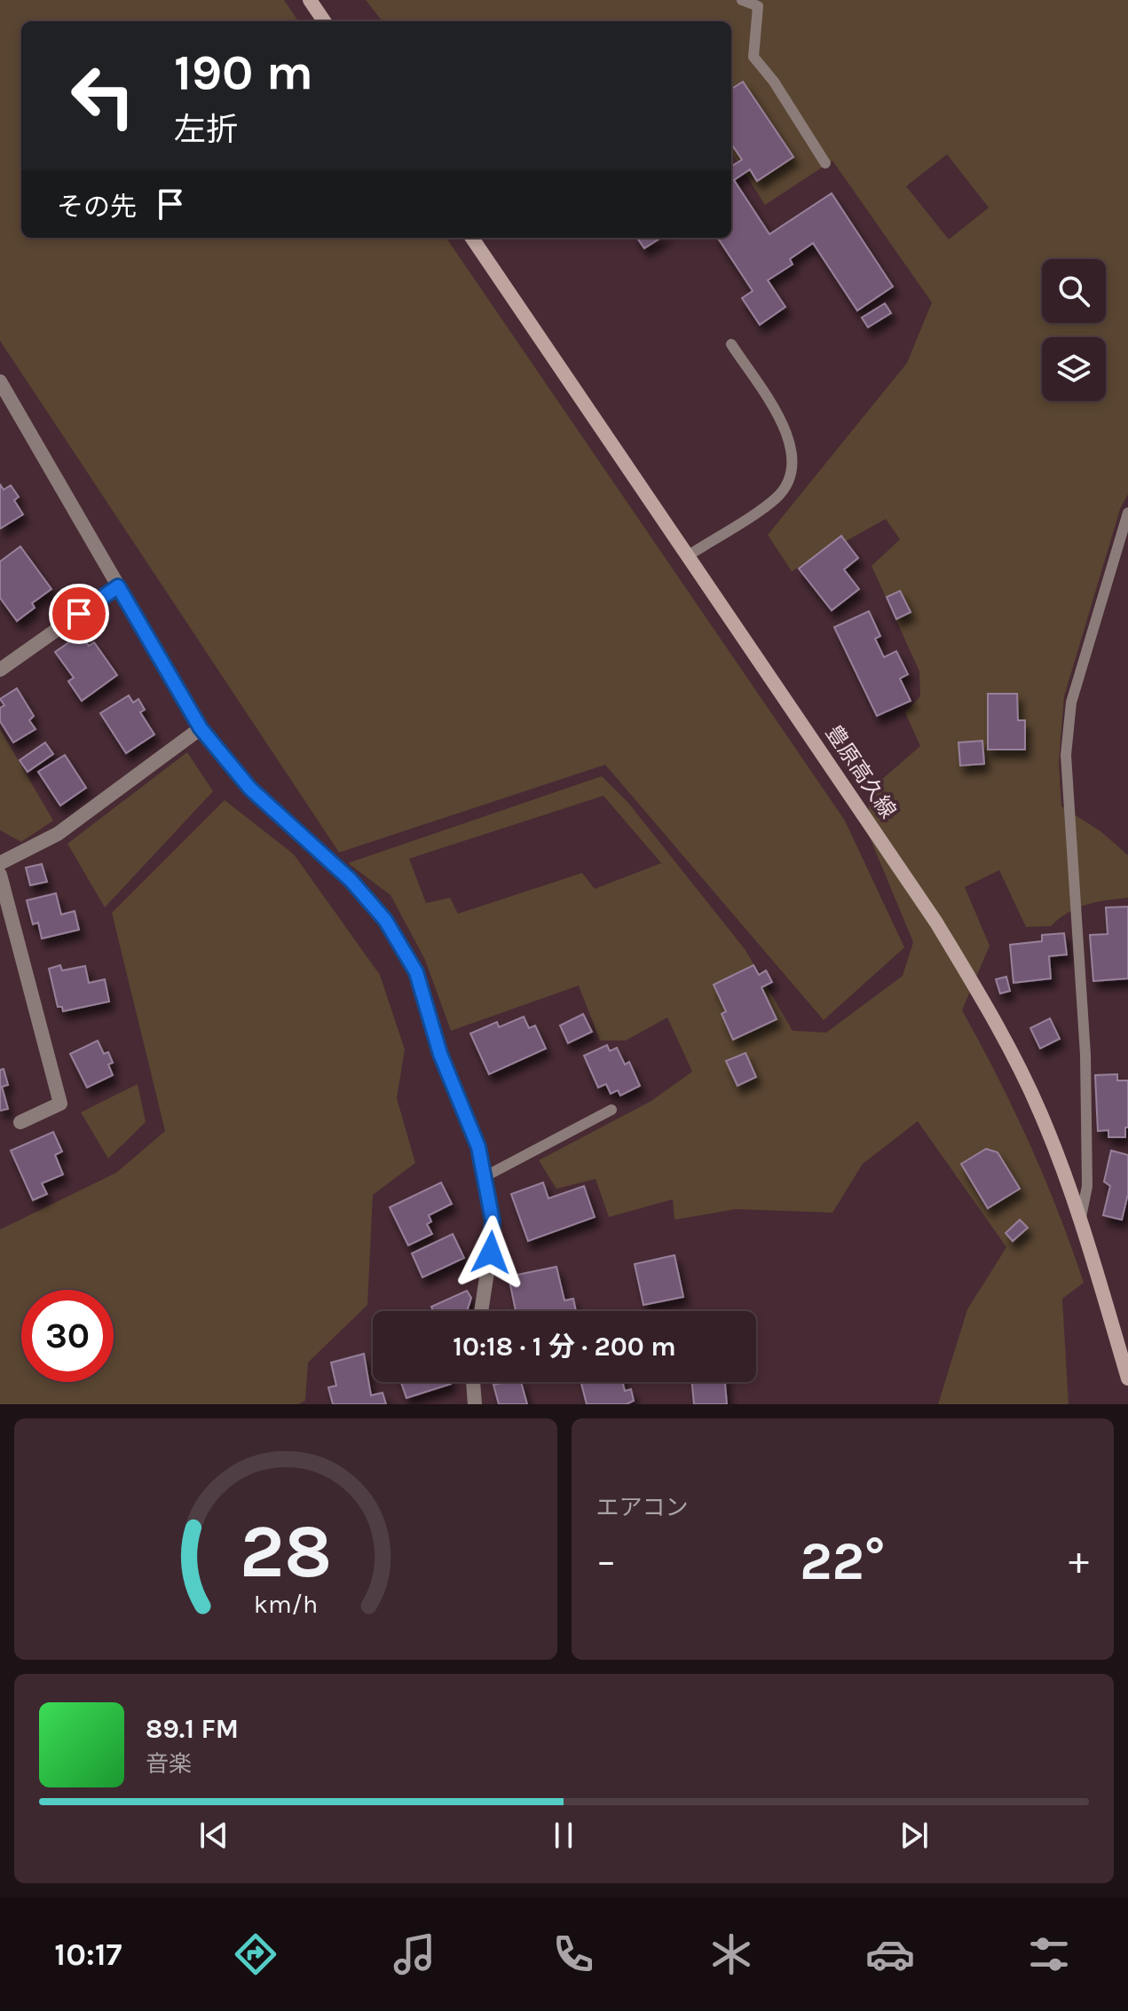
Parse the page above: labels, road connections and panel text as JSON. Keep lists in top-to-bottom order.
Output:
{
  "streets": {
    "main road": ["豊原高久線"]
  },
  "page": {
    "turn": ["190 m", "左折"],
    "then": "その先",
    "limit": "30",
    "trip": "10:18 · 1 分 · 200 m",
    "tile": "エアコン",
    "heat": ["−", "22°", "+"],
    "song": ["89.1 FM", "音楽"],
    "tabs": "10:17",
    "gauge": ["28", "km/h"]
  }
}
